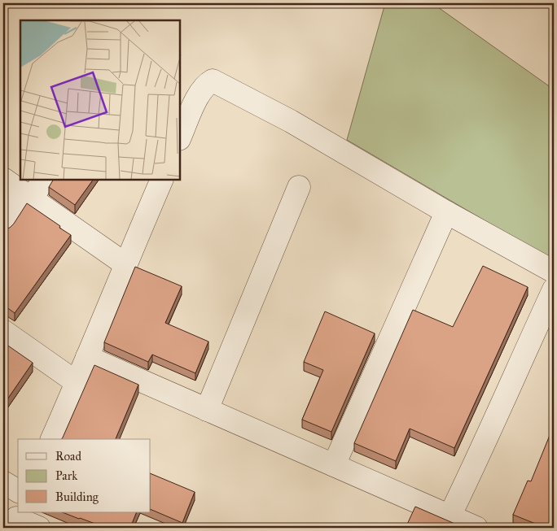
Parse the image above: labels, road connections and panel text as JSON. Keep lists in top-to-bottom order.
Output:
{
  "legend": ["Road", "Park", "Building"]
}
